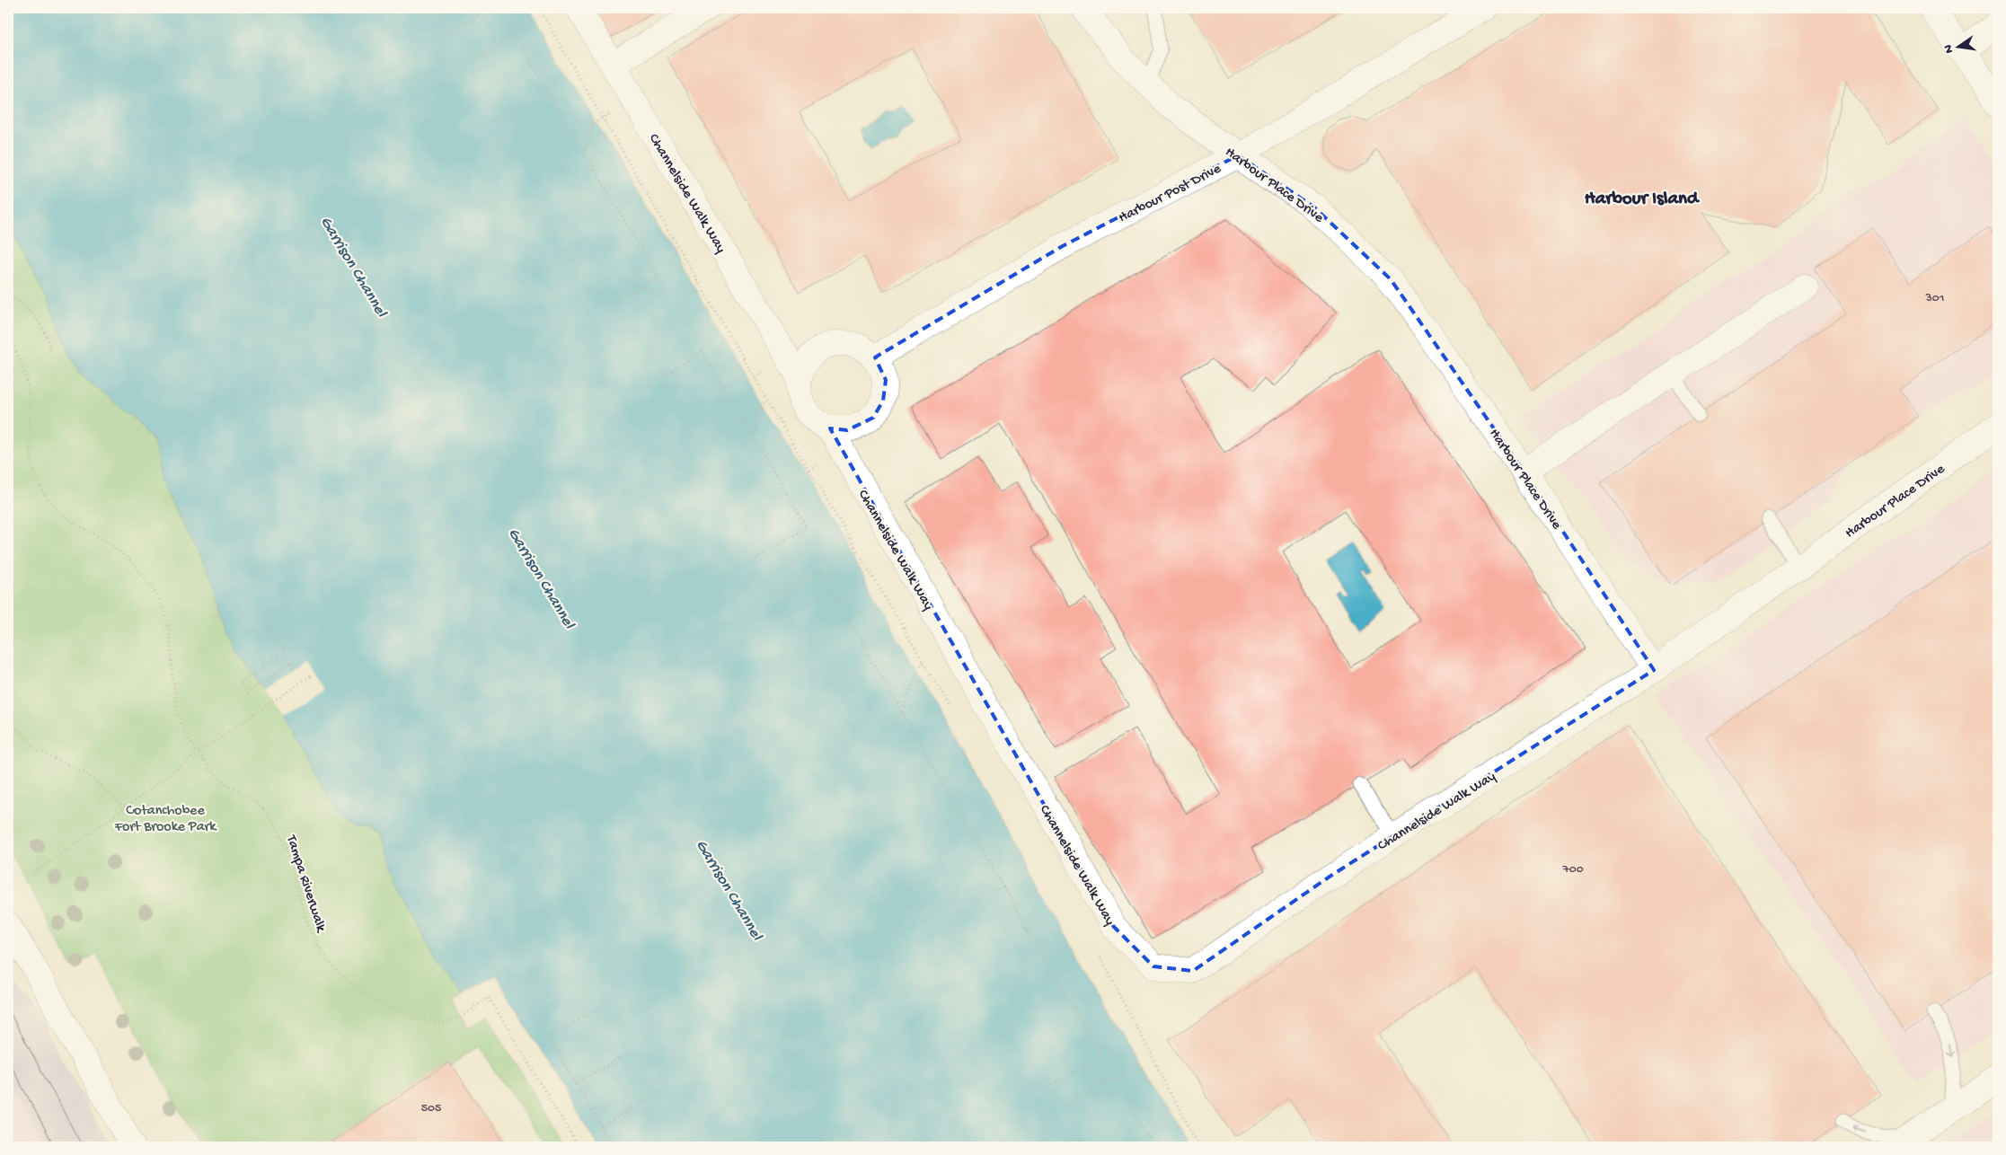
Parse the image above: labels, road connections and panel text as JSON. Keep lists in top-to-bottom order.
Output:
{
  "streets": {
    "street": ["Harbour Place Drive", "Harbour Post Drive", "Channelside Walk Way"],
    "path": ["Tampa Riverwalk"]
  },
  "crossings": [
    ["Harbour Place Drive", "Harbour Post Drive"],
    ["Harbour Place Drive", "Channelside Walk Way"],
    ["Harbour Post Drive", "Channelside Walk Way"]
  ],
  "districts": ["Harbour Island"],
  "water": ["Garrison Channel"],
  "parks": ["Cotanchobee Fort Brooke Park"],
  "house_numbers": ["301", "700", "505"],
  "north": "left"
}
